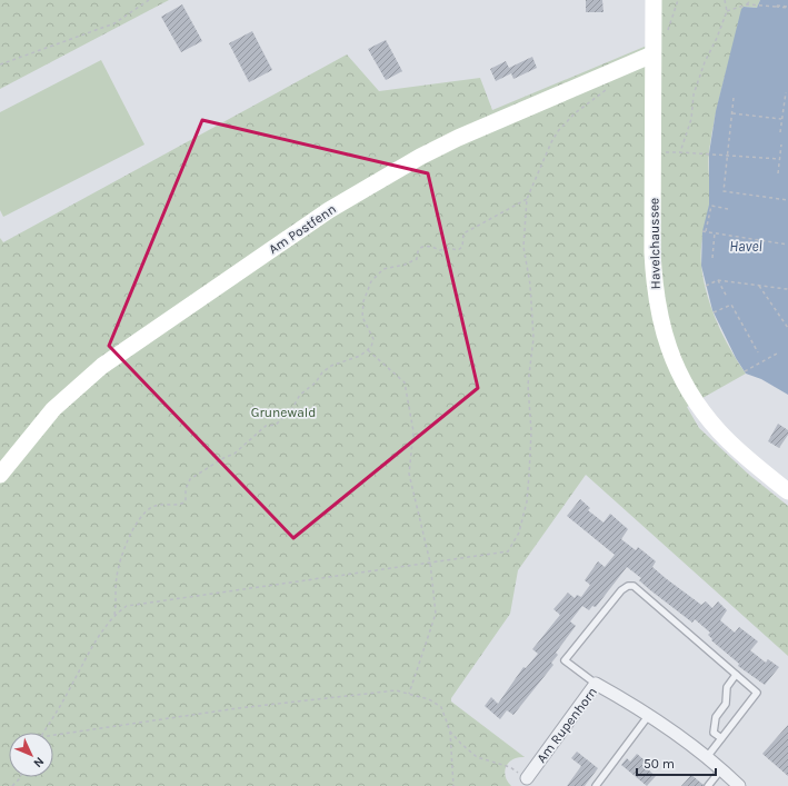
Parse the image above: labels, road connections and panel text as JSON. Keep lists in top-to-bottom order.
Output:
{
  "streets": {
    "street": ["Am Postfenn", "Havelchaussee", "Am Rupenhorn"]
  },
  "crossings": [
    ["Am Postfenn", "Havelchaussee"]
  ],
  "water": ["Havel"],
  "parks": ["Grunewald"],
  "scale_bar": "50 m",
  "north": "bottom right"
}
